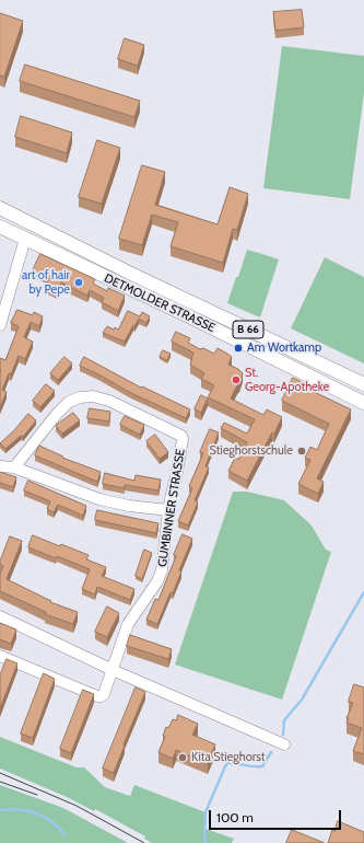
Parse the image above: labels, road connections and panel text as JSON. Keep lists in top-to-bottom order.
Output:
{
  "streets": {
    "main road": ["DETMOLDER STRASSE", "B 66"],
    "street": ["GUMBINNER STRASSE"]
  },
  "places": [
    "art of hair by Pepe",
    "Am Wortkamp",
    "St. Georg-Apotheke",
    "Stieghorstschule",
    "Kita Stieghorst"
  ],
  "scale_bar": "100 m"
}
